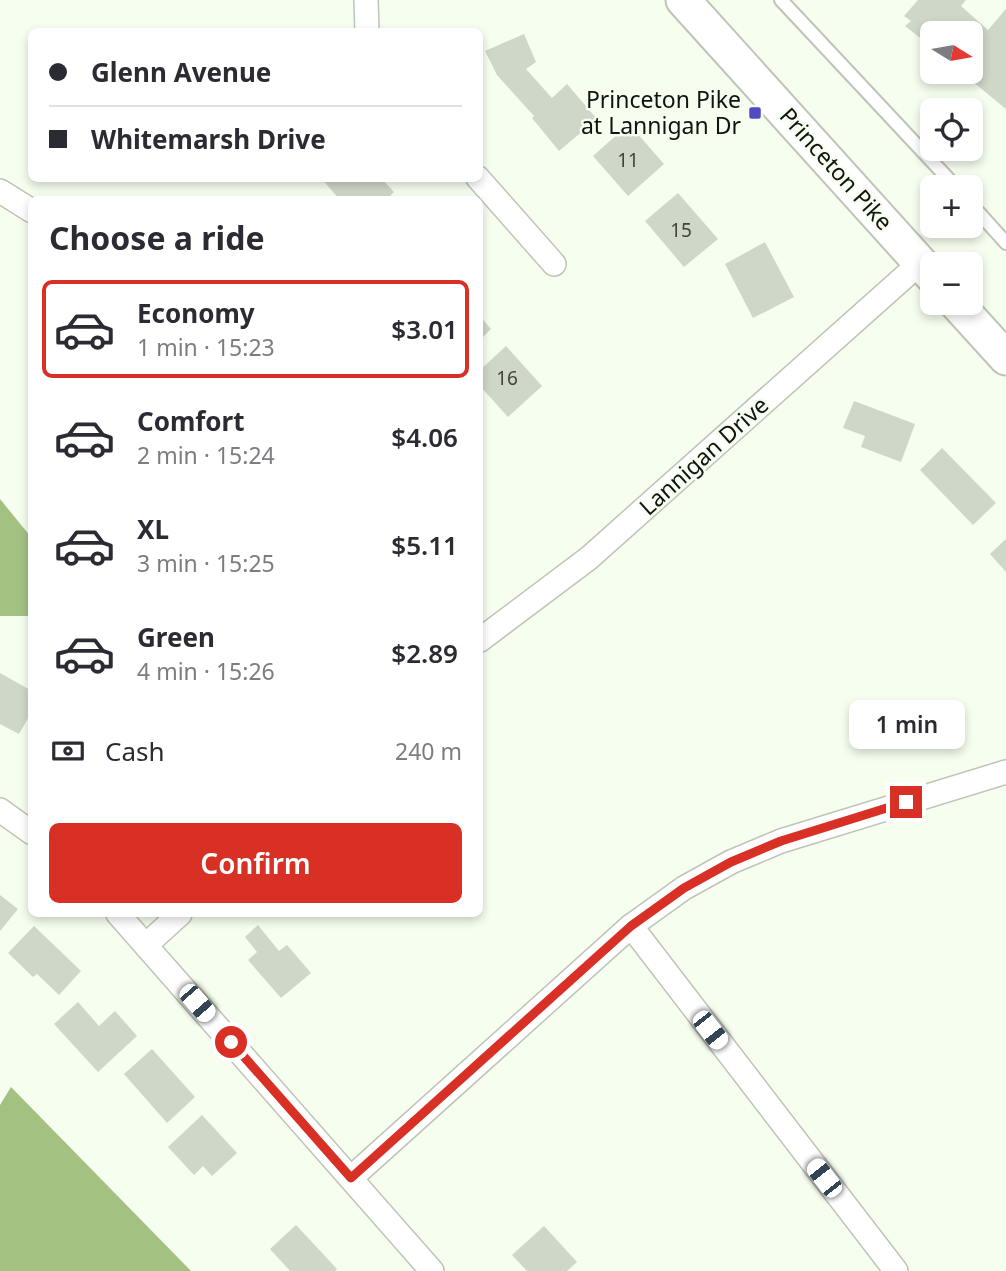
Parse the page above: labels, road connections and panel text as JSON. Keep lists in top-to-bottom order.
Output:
{
  "streets": {
    "main road": ["Princeton Pike"],
    "street": ["Lannigan Drive"]
  },
  "places": {
    "transit": ["Princeton Pike at Lannigan Dr"]
  },
  "house_numbers": ["11", "15", "16"],
  "north": "right",
  "page": {
    "map_buttons": ["+", "−"],
    "banner": ["Glenn Avenue", "Whitemarsh Drive"],
    "heading": "Choose a ride",
    "list": [
      {
        "name": "Economy",
        "note": "1 min · 15:23",
        "value": "$3.01"
      },
      {
        "name": "Comfort",
        "note": "2 min · 15:24",
        "value": "$4.06"
      },
      {
        "name": "XL",
        "note": "3 min · 15:25",
        "value": "$5.11"
      },
      {
        "name": "Green",
        "note": "4 min · 15:26",
        "value": "$2.89"
      }
    ],
    "bubble": "1 min",
    "pay": ["Cash", "240 m"],
    "buttons": "Confirm"
  }
}
